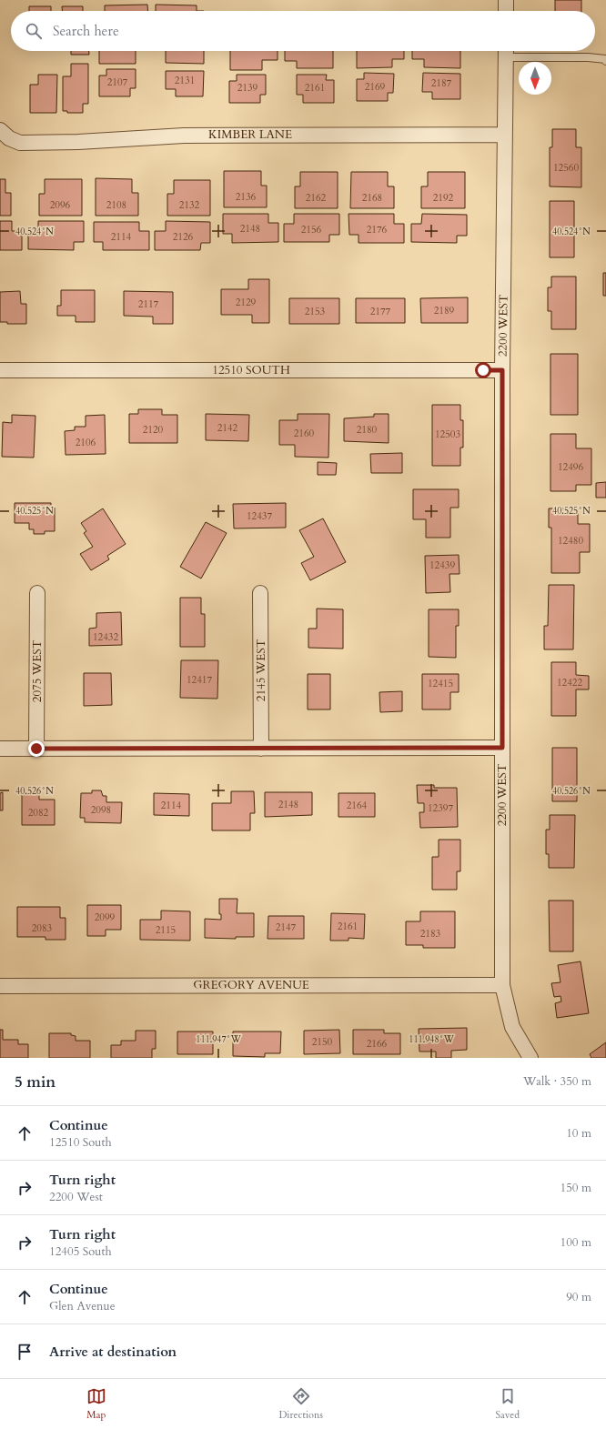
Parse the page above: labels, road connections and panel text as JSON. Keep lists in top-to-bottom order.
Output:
{
  "streets": {
    "street": [
      "KIMBER LANE",
      "2200 WEST",
      "12510 SOUTH",
      "2145 WEST",
      "2075 WEST",
      "GREGORY AVENUE"
    ]
  },
  "crossings": [
    ["KIMBER LANE", "2200 WEST"],
    ["2200 WEST", "12510 SOUTH"],
    ["2200 WEST", "GREGORY AVENUE"]
  ],
  "house_numbers": [
    "2131",
    "2107",
    "2187",
    "2169",
    "2139",
    "2161",
    "12560",
    "2136",
    "2162",
    "2168",
    "2192",
    "2096",
    "2108",
    "2132",
    "2148",
    "2156",
    "2176",
    "2114",
    "2126",
    "2129",
    "2117",
    "2189",
    "2153",
    "2177",
    "2142",
    "2120",
    "2180",
    "2160",
    "12503",
    "2106",
    "12496",
    "12437",
    "12480",
    "12439",
    "12432",
    "12417",
    "12422",
    "12415",
    "2148",
    "2114",
    "2164",
    "12397",
    "2098",
    "2082",
    "2099",
    "2161",
    "2147",
    "2083",
    "2115",
    "2183",
    "2150",
    "2166"
  ],
  "north": "bottom",
  "page": {
    "search": "Search here",
    "heading": ["5 min", "Walk · 350 m"],
    "list": [
      ["Continue", "12510 South", "10 m"],
      ["Turn right", "2200 West", "150 m"],
      ["Turn right", "12405 South", "100 m"],
      ["Continue", "Glen Avenue", "90 m"],
      "Arrive at destination"
    ],
    "nav": ["Map", "Directions", "Saved"]
  },
  "coordinates": [
    "40.524°N",
    "40.525°N",
    "40.526°N",
    "111.947°W",
    "111.948°W"
  ]
}
